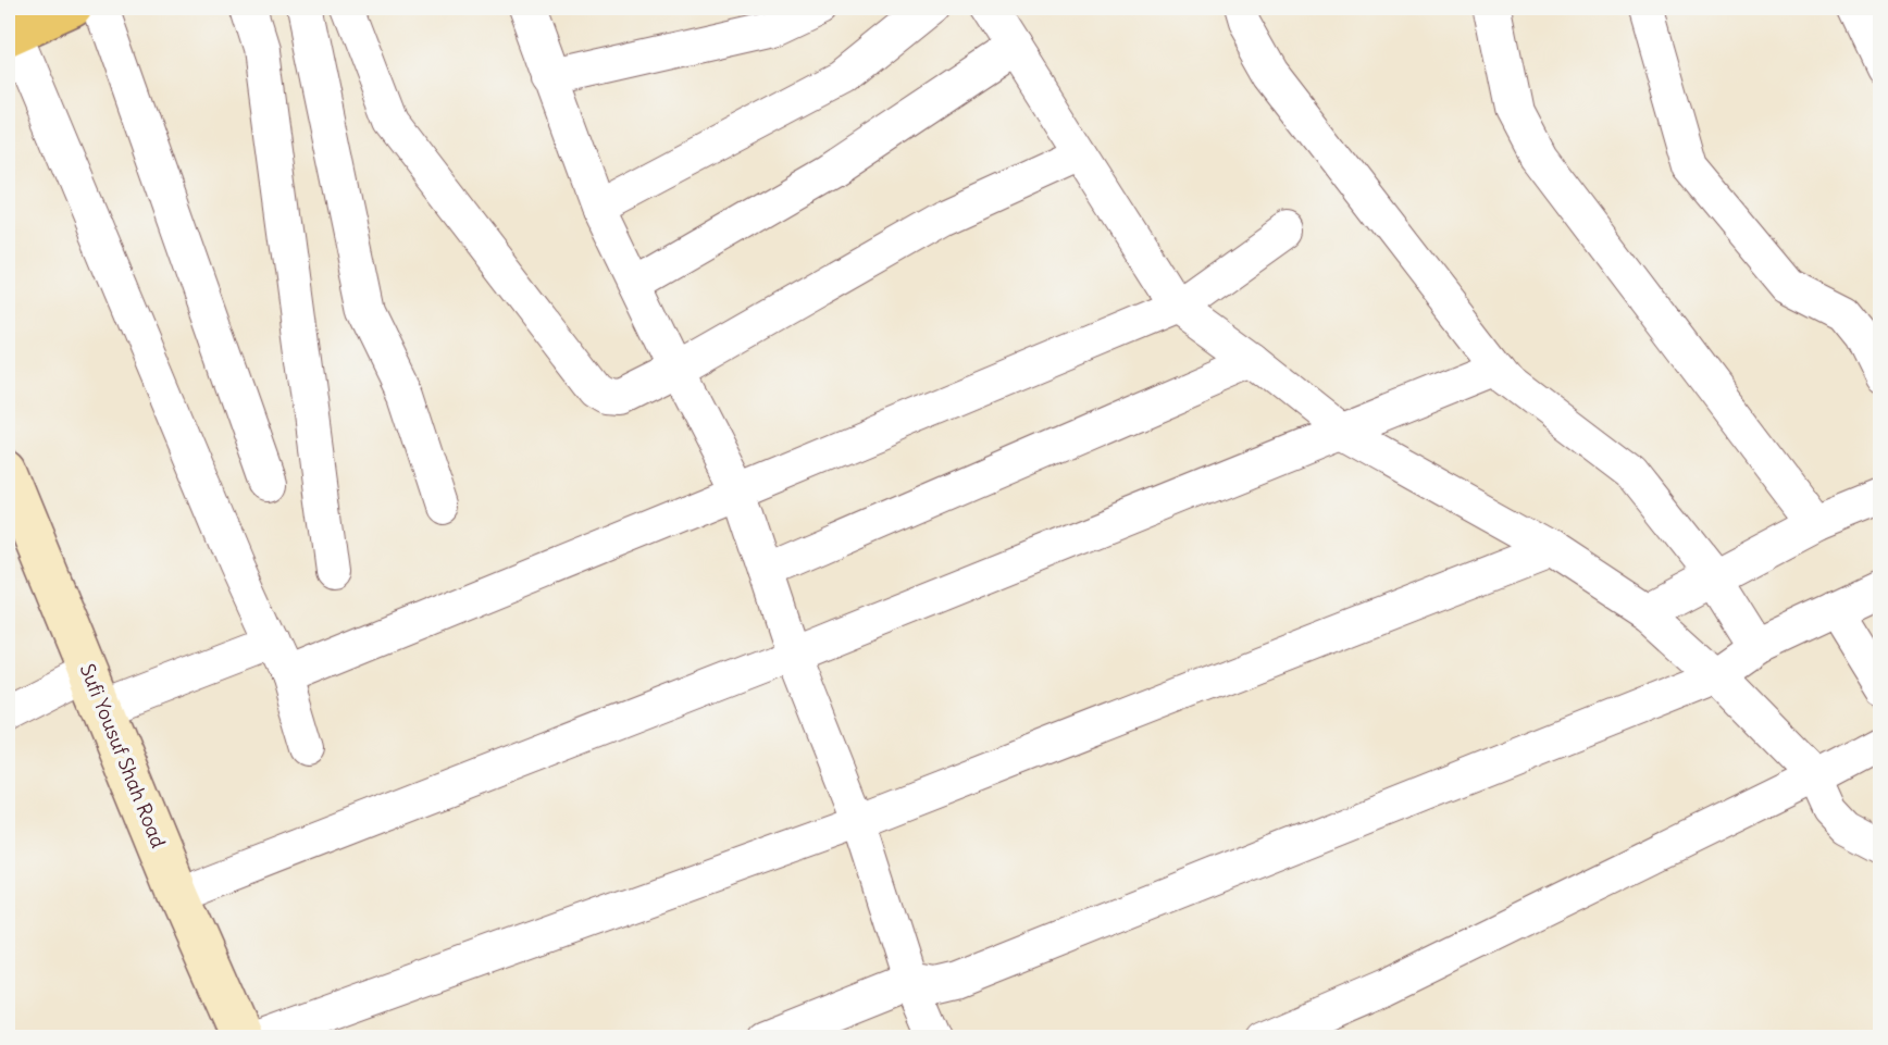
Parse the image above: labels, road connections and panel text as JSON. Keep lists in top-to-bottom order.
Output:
{
  "streets": {
    "main road": ["Sufi Yousuf Shah Road"]
  }
}
